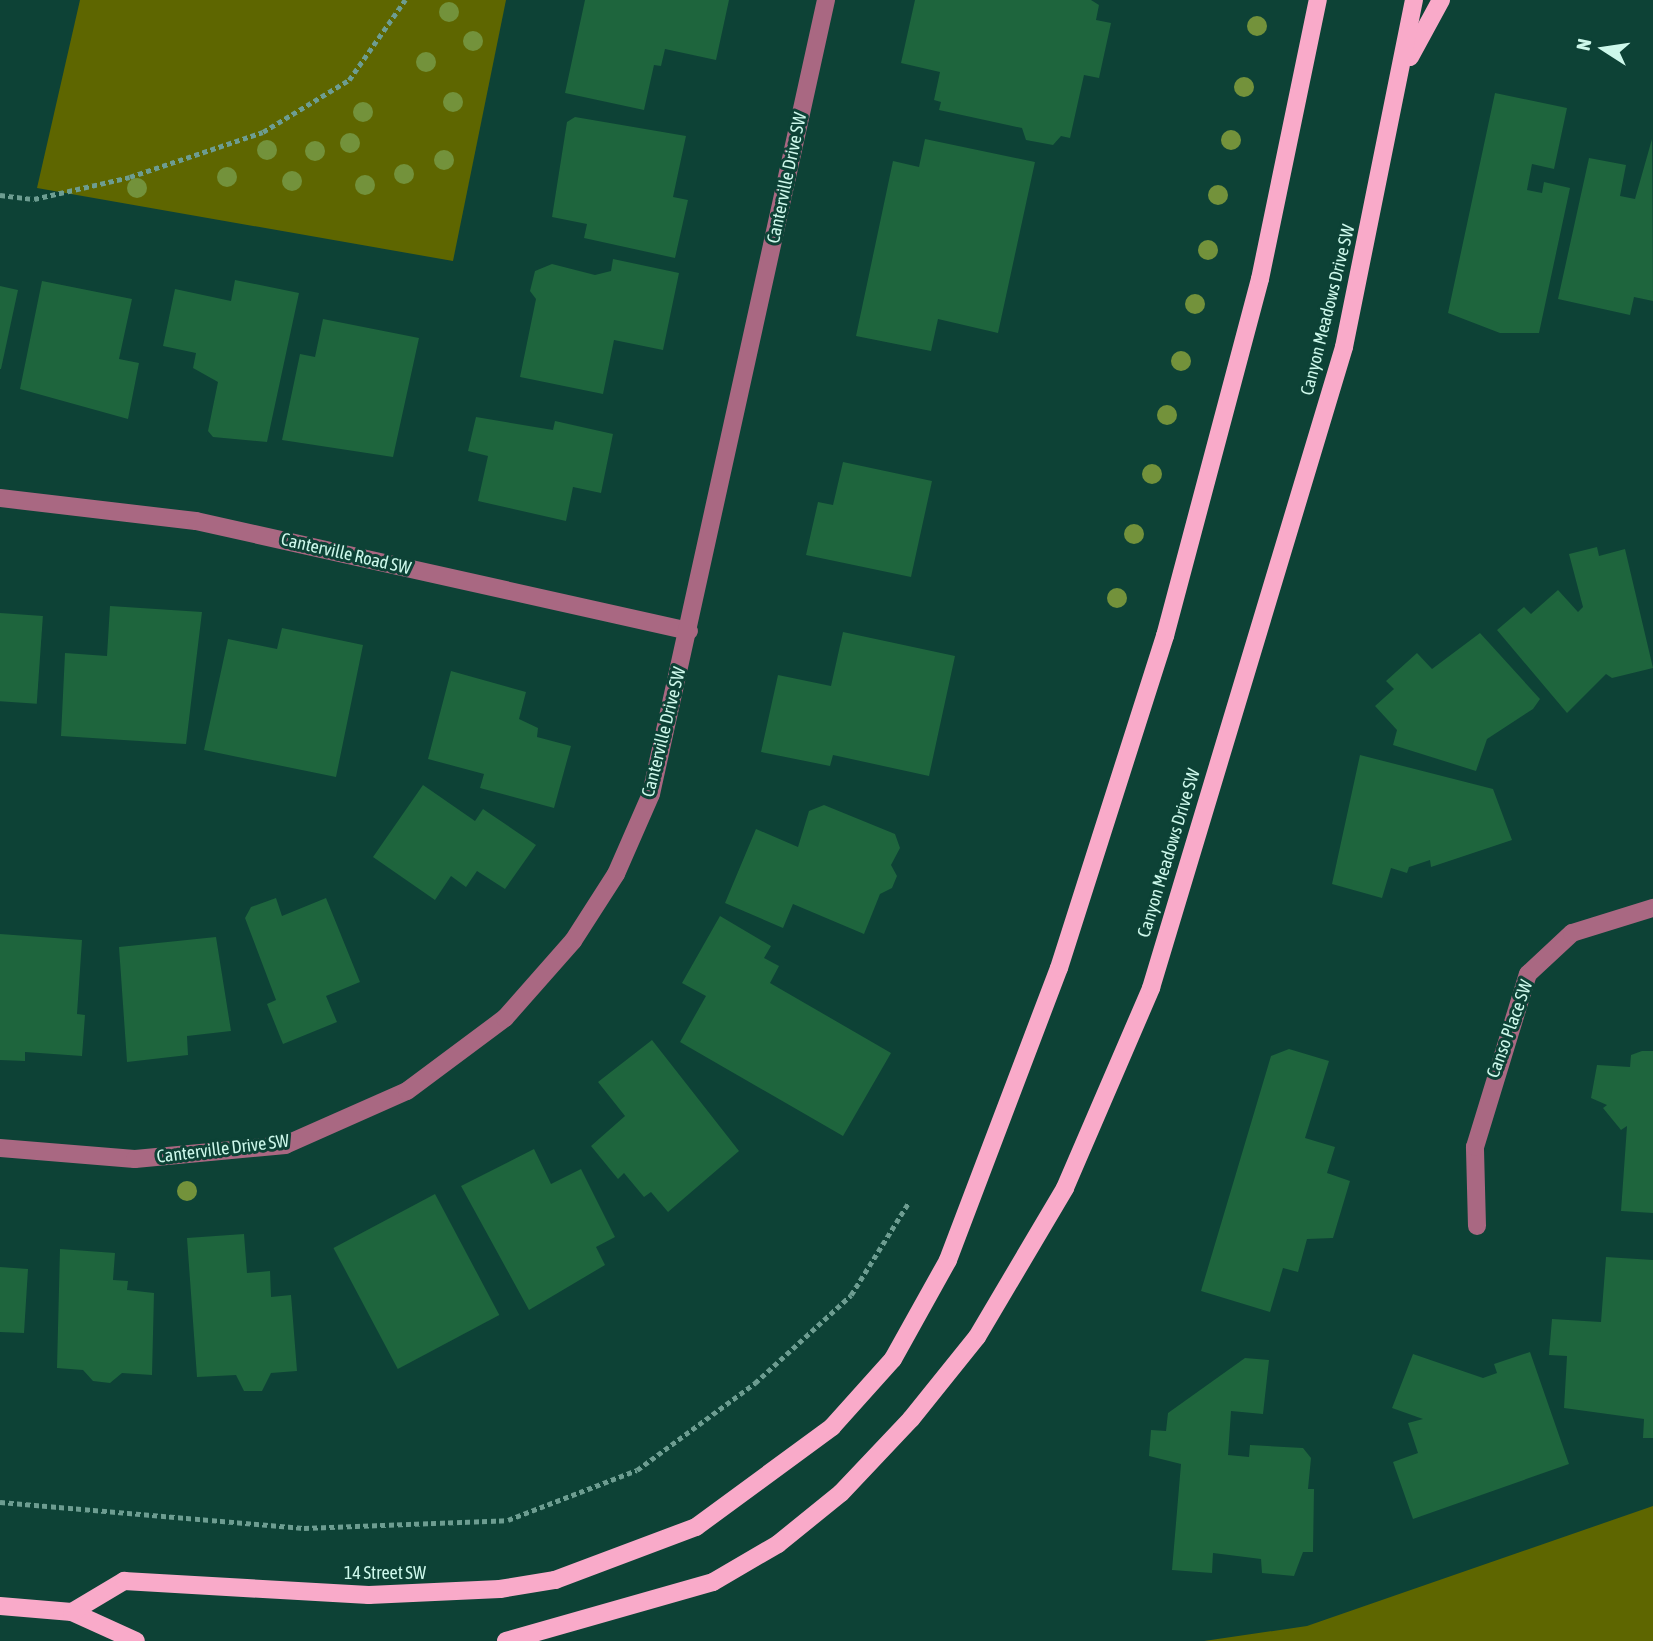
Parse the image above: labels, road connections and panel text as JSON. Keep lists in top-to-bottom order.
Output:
{
  "streets": {
    "main road": ["Canyon Meadows Drive SW", "14 Street SW"],
    "street": ["Canterville Drive SW", "Canterville Road SW", "Canso Place SW"]
  },
  "crossings": [
    ["Canterville Drive SW", "Canterville Road SW"]
  ],
  "north": "left"
}
